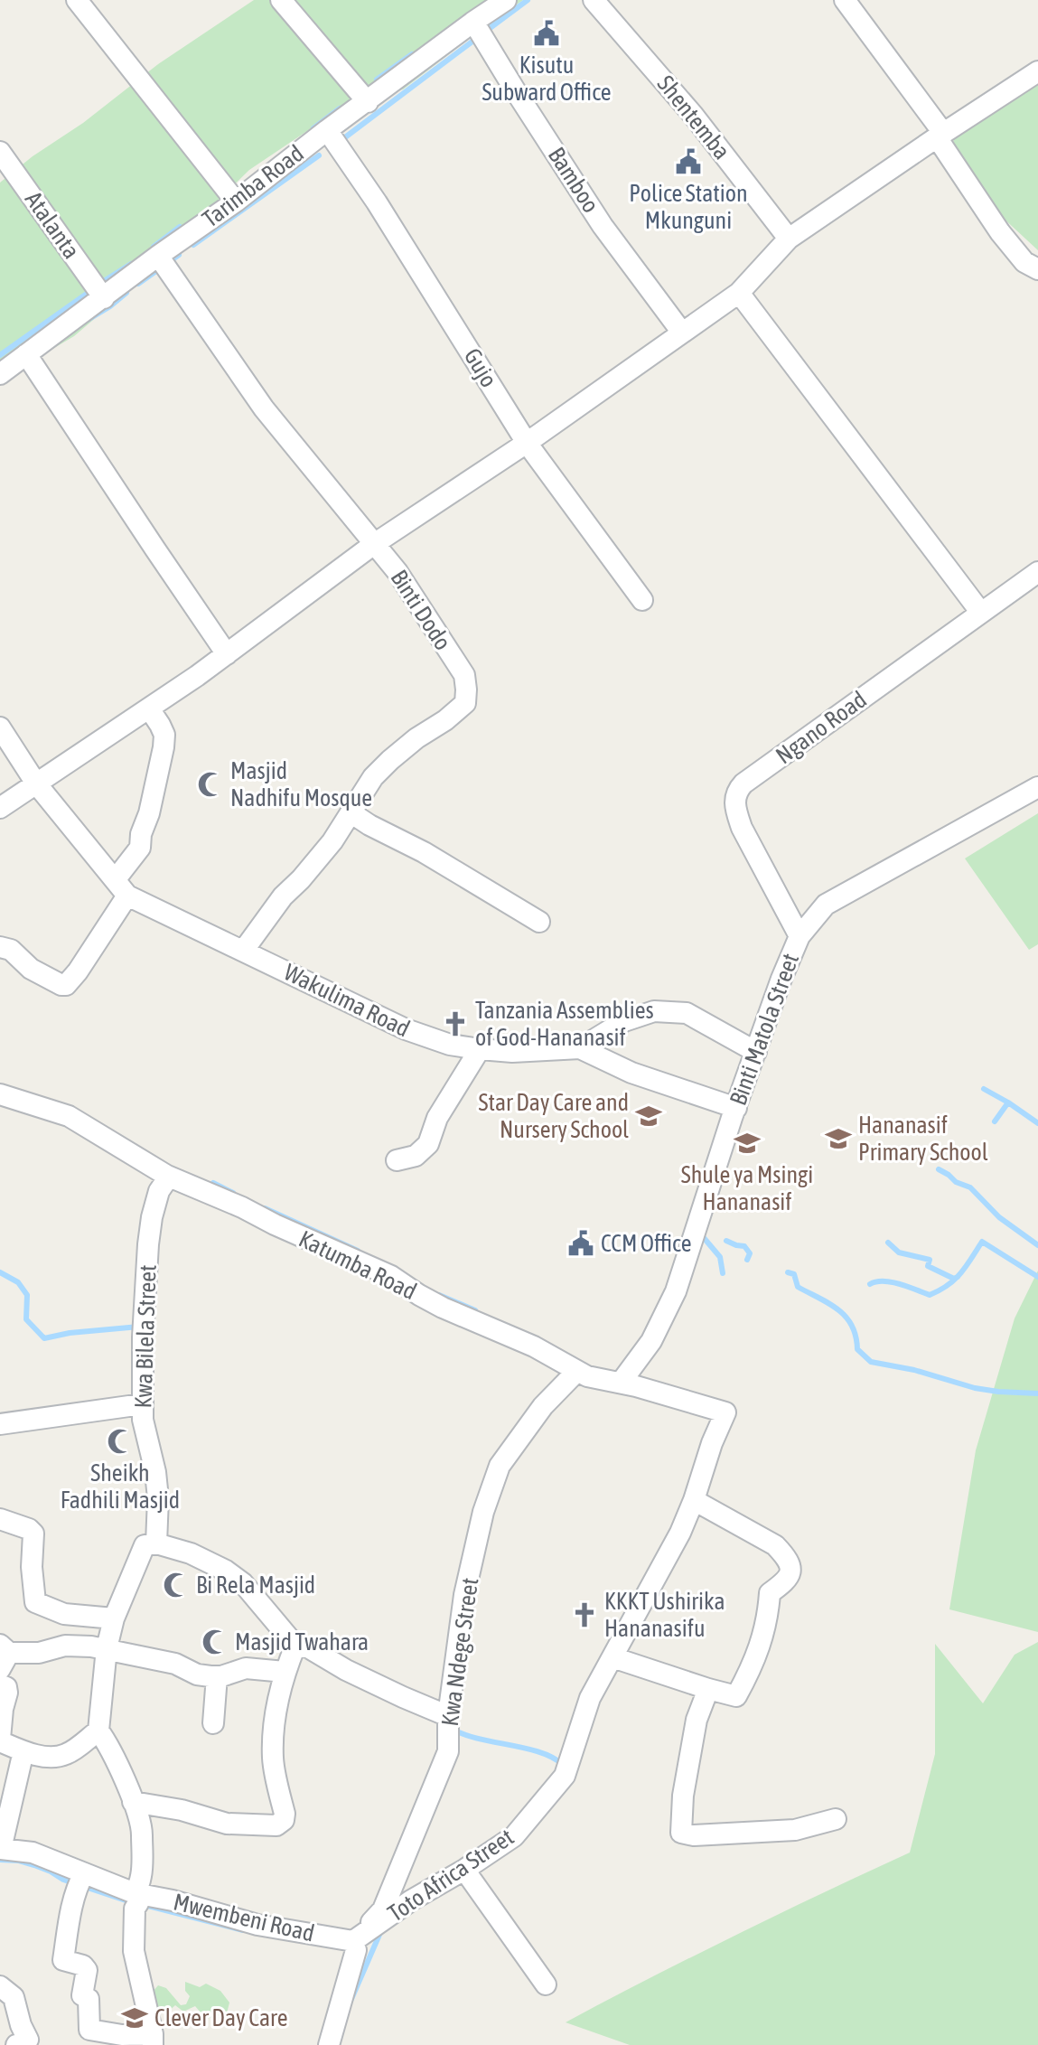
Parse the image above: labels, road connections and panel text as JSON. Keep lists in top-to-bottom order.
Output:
{
  "streets": {
    "street": [
      "Shentemba",
      "Bamboo",
      "Tarimba Road",
      "Atalanta",
      "Gujo",
      "Binti Dodo",
      "Ngano Road",
      "Wakulima Road",
      "Binti Matola Street",
      "Katumba Road",
      "Kwa Bilela Street",
      "Kwa Ndege Street",
      "Toto Africa Street",
      "Mwembeni Road"
    ]
  },
  "crossings": [
    ["Bamboo", "Tarimba Road"],
    ["Tarimba Road", "Atalanta"],
    ["Tarimba Road", "Gujo"],
    ["Tarimba Road", "Binti Dodo"],
    ["Binti Dodo", "Wakulima Road"],
    ["Ngano Road", "Binti Matola Street"],
    ["Wakulima Road", "Binti Matola Street"],
    ["Binti Matola Street", "Katumba Road"],
    ["Katumba Road", "Kwa Bilela Street"],
    ["Katumba Road", "Kwa Ndege Street"],
    ["Katumba Road", "Toto Africa Street"],
    ["Kwa Ndege Street", "Toto Africa Street"],
    ["Kwa Ndege Street", "Mwembeni Road"],
    ["Toto Africa Street", "Mwembeni Road"]
  ],
  "places": {
    "public building": ["Kisutu Subward Office", "Police Station Mkunguni", "CCM Office"],
    "mosque": [
      "Masjid Nadhifu Mosque",
      "Sheikh Fadhili Masjid",
      "Bi Rela Masjid",
      "Masjid Twahara"
    ],
    "church": ["Tanzania Assemblies of God-Hananasif", "KKKT Ushirika Hananasifu"],
    "school or university": [
      "Star Day Care and Nursery School",
      "Hananasif Primary School",
      "Shule ya Msingi Hananasif",
      "Clever Day Care"
    ]
  }
}
